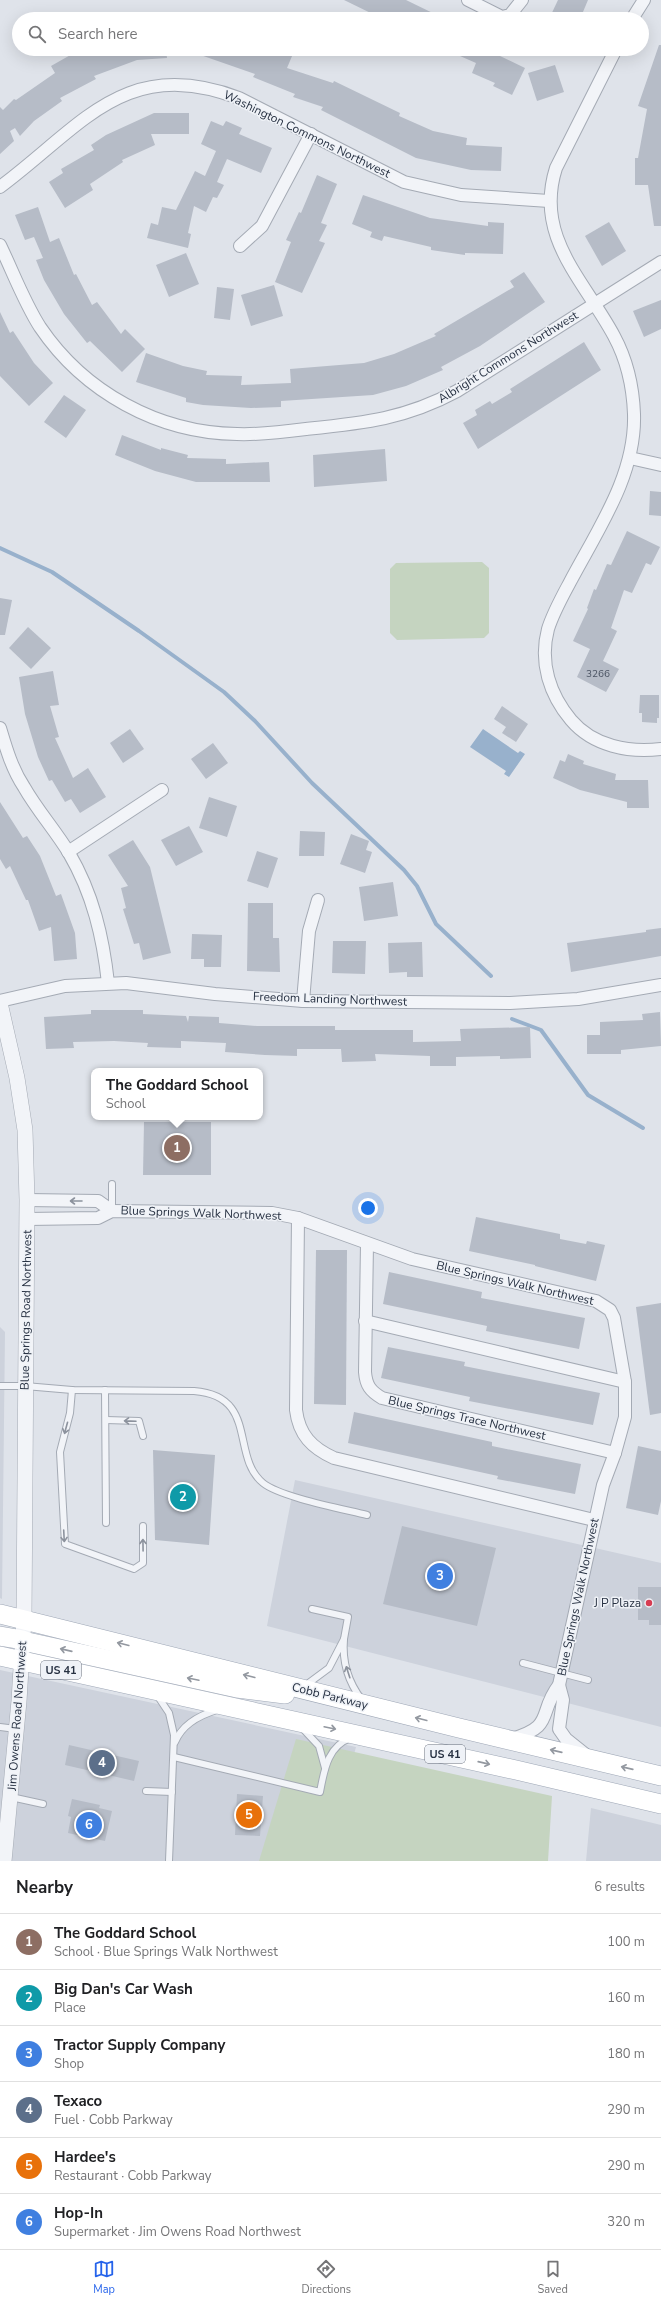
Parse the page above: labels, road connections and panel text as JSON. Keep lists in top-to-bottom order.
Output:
{
  "streets": {
    "main road": ["US 41", "Cobb Parkway"],
    "street": [
      "Washington Commons Northwest",
      "Albright Commons Northwest",
      "Freedom Landing Northwest",
      "Blue Springs Walk Northwest",
      "Blue Springs Road Northwest",
      "Blue Springs Trace Northwest",
      "Jim Owens Road Northwest"
    ]
  },
  "crossings": [
    ["Freedom Landing Northwest", "Blue Springs Road Northwest"],
    ["Blue Springs Walk Northwest", "Blue Springs Road Northwest"],
    ["Blue Springs Walk Northwest", "Blue Springs Trace Northwest"],
    ["Blue Springs Walk Northwest", "Cobb Parkway"],
    ["Blue Springs Road Northwest", "Cobb Parkway"],
    ["Blue Springs Road Northwest", "Jim Owens Road Northwest"],
    ["US 41", "Jim Owens Road Northwest"],
    ["Cobb Parkway", "Jim Owens Road Northwest"]
  ],
  "places": ["J P Plaza"],
  "house_numbers": ["3266"],
  "page": {
    "search": "Search here",
    "popup": ["The Goddard School", "School"],
    "pins": [
      "1",
      "2",
      "3",
      "4",
      "5",
      "6"
    ],
    "heading": ["Nearby", "6 results"],
    "list": [
      {
        "mark": "1",
        "name": "The Goddard School",
        "note": "School · Blue Springs Walk Northwest",
        "value": "100 m"
      },
      {
        "mark": "2",
        "name": "Big Dan's Car Wash",
        "note": "Place",
        "value": "160 m"
      },
      {
        "mark": "3",
        "name": "Tractor Supply Company",
        "note": "Shop",
        "value": "180 m"
      },
      {
        "mark": "4",
        "name": "Texaco",
        "note": "Fuel · Cobb Parkway",
        "value": "290 m"
      },
      {
        "mark": "5",
        "name": "Hardee's",
        "note": "Restaurant · Cobb Parkway",
        "value": "290 m"
      },
      {
        "mark": "6",
        "name": "Hop-In",
        "note": "Supermarket · Jim Owens Road Northwest",
        "value": "320 m"
      }
    ],
    "nav": ["Map", "Directions", "Saved"]
  }
}
